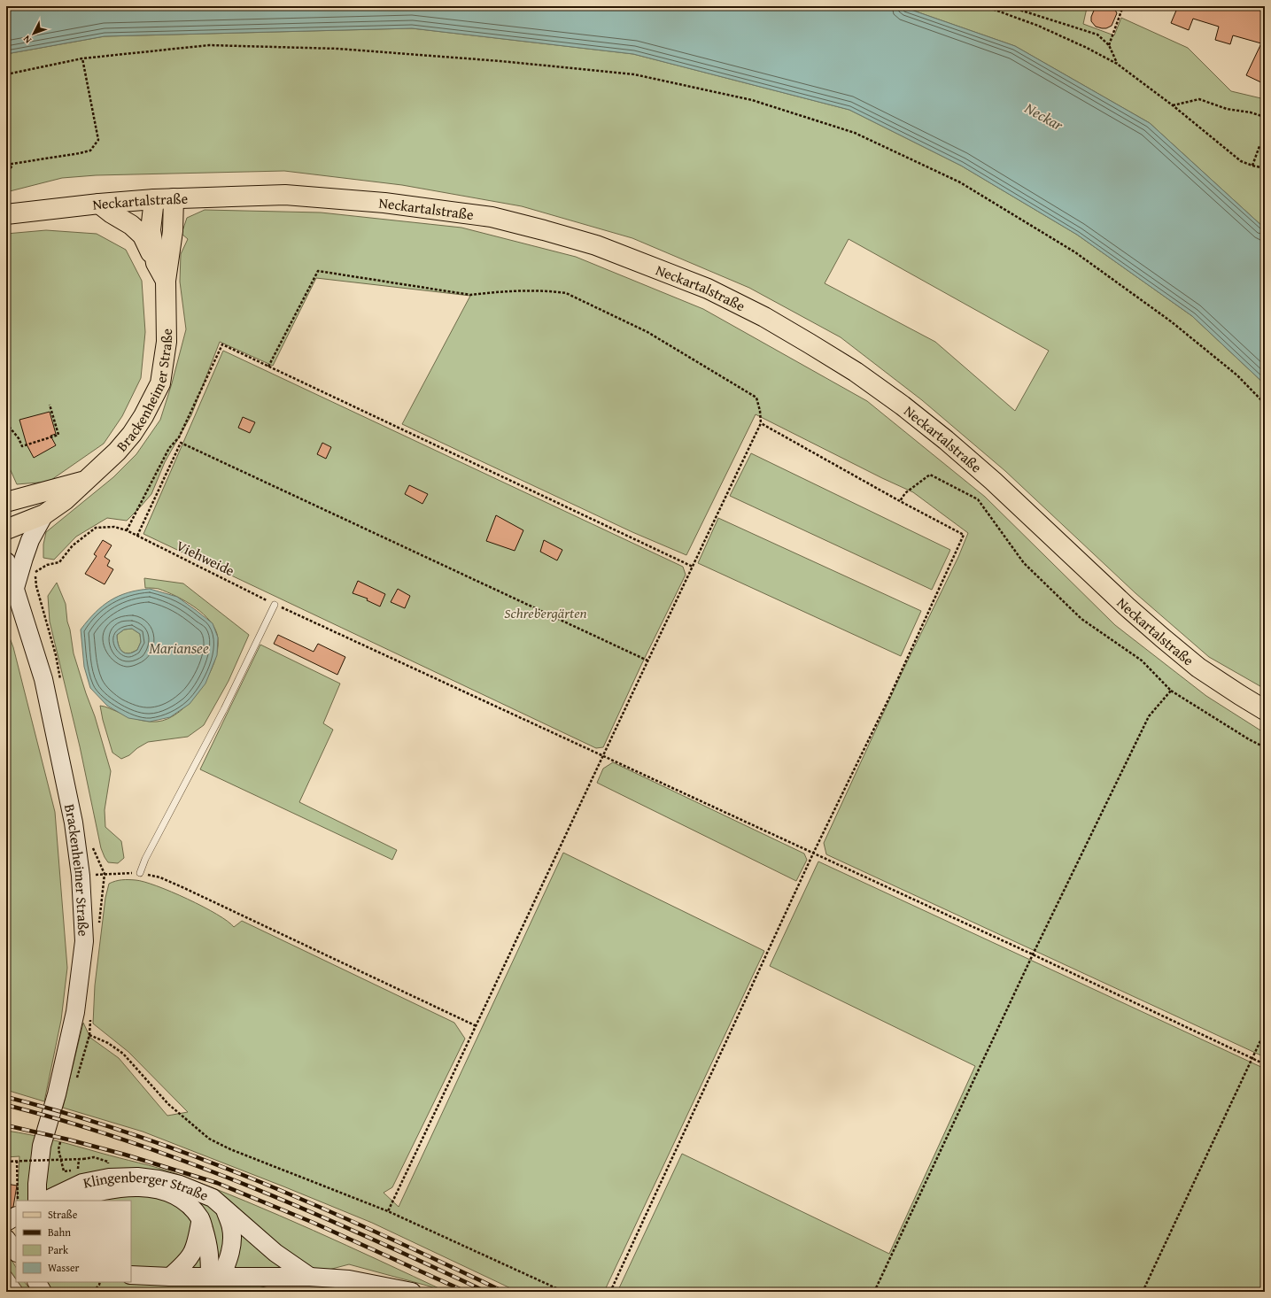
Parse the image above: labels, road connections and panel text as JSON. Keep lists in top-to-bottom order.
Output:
{
  "streets": {
    "main road": ["Neckartalstraße", "Brackenheimer Straße", "Klingenberger Straße"],
    "path": ["Viehweide"]
  },
  "crossings": [
    ["Neckartalstraße", "Brackenheimer Straße"]
  ],
  "water": ["Neckar", "Mariansee"],
  "parks": ["Schrebergärten"],
  "legend": [
    "Straße",
    "Bahn",
    "Park",
    "Wasser"
  ],
  "north": "bottom left"
}
